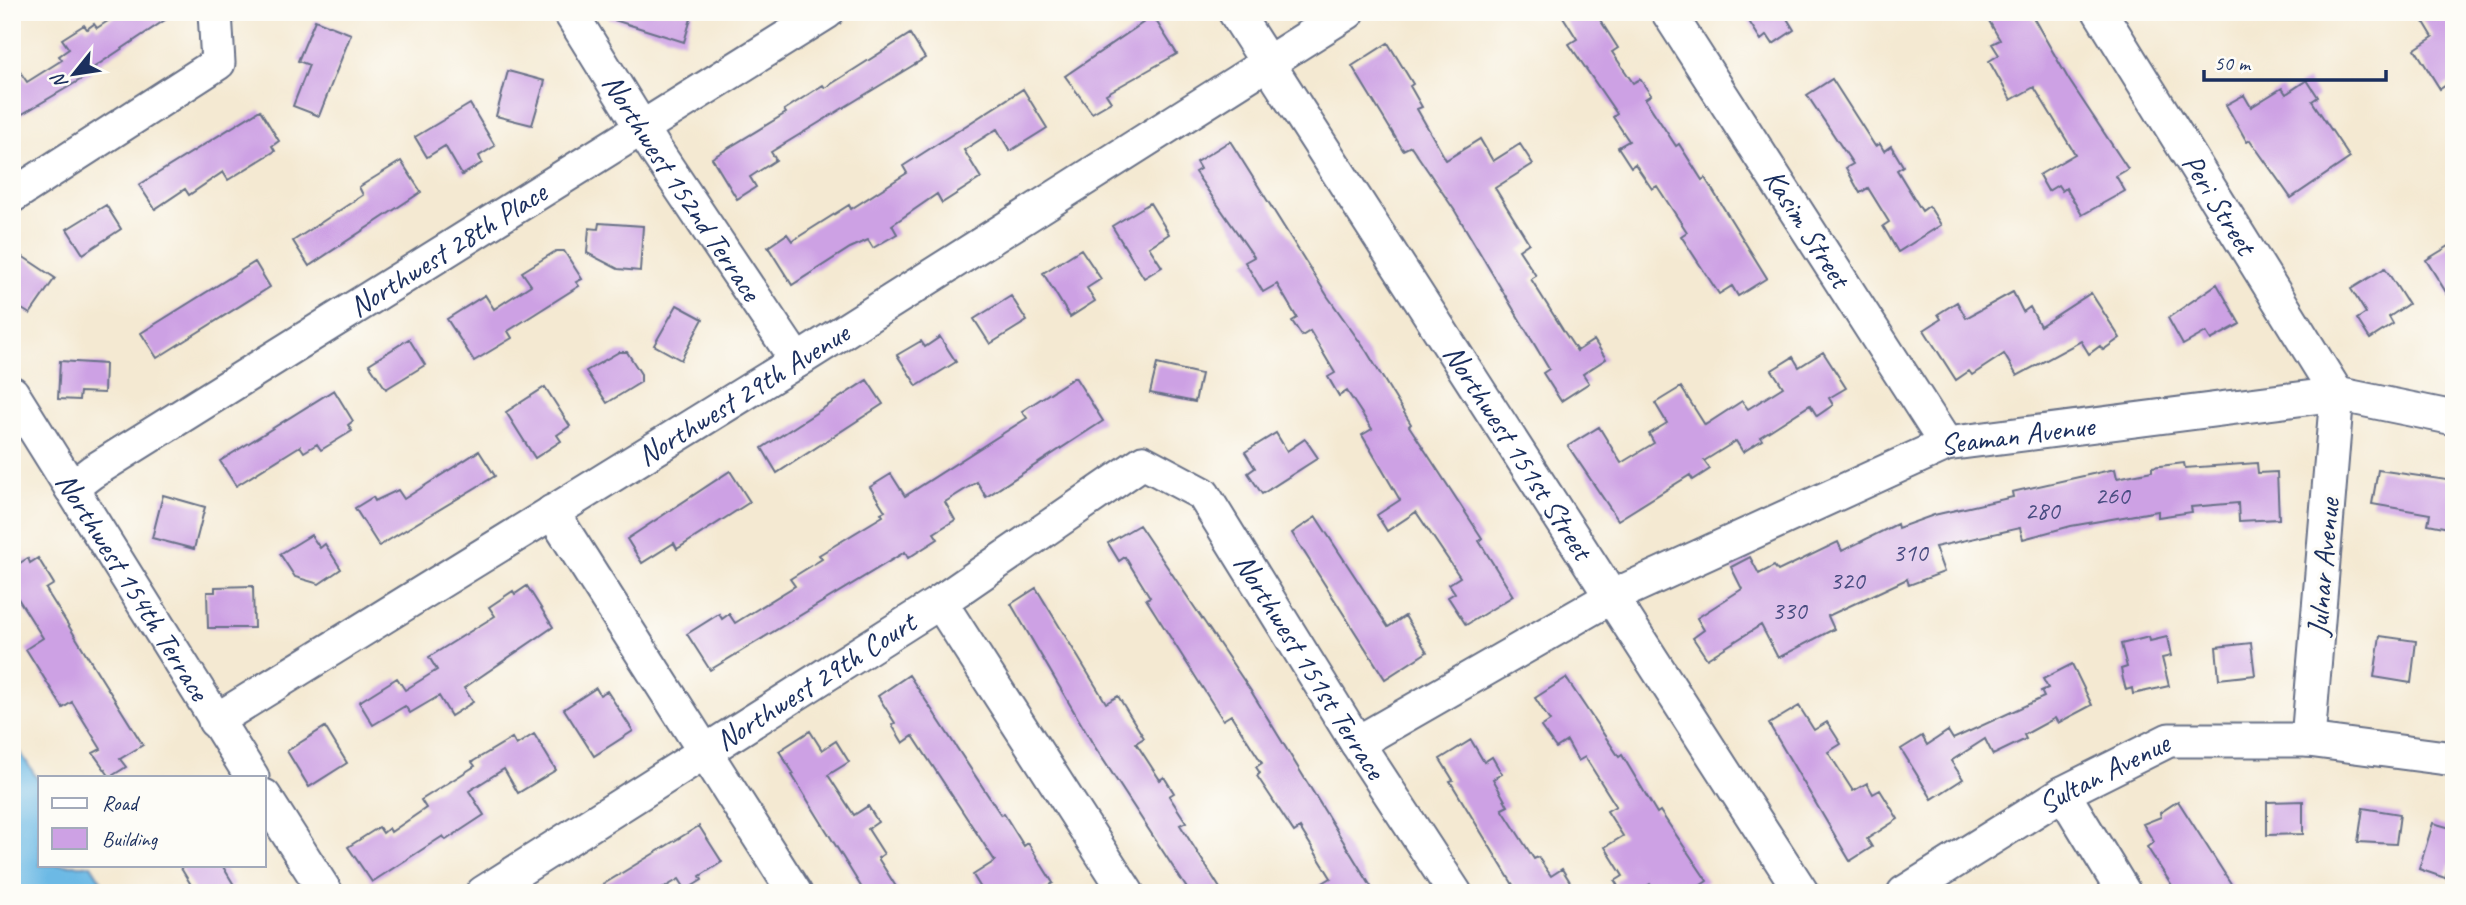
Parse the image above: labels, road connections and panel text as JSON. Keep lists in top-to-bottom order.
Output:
{
  "streets": {
    "street": [
      "Northwest 152nd Terrace",
      "Peri Street",
      "Kasim Street",
      "Northwest 28th Place",
      "Northwest 29th Avenue",
      "Seaman Avenue",
      "Northwest 151st Street",
      "Julnar Avenue",
      "Northwest 154th Terrace",
      "Northwest 151st Terrace",
      "Northwest 29th Court",
      "Sultan Avenue"
    ]
  },
  "crossings": [
    ["Northwest 152nd Terrace", "Northwest 28th Place"],
    ["Northwest 152nd Terrace", "Northwest 29th Avenue"],
    ["Peri Street", "Seaman Avenue"],
    ["Peri Street", "Julnar Avenue"],
    ["Kasim Street", "Seaman Avenue"],
    ["Northwest 28th Place", "Northwest 154th Terrace"],
    ["Northwest 29th Avenue", "Northwest 151st Street"],
    ["Northwest 29th Avenue", "Northwest 154th Terrace"],
    ["Seaman Avenue", "Northwest 151st Street"],
    ["Seaman Avenue", "Julnar Avenue"],
    ["Seaman Avenue", "Northwest 151st Terrace"],
    ["Julnar Avenue", "Sultan Avenue"],
    ["Northwest 151st Terrace", "Northwest 29th Court"]
  ],
  "house_numbers": [
    "260",
    "280",
    "310",
    "320",
    "330"
  ],
  "legend": ["Road", "Building"],
  "scale_bar": "50 m",
  "north": "bottom left"
}
